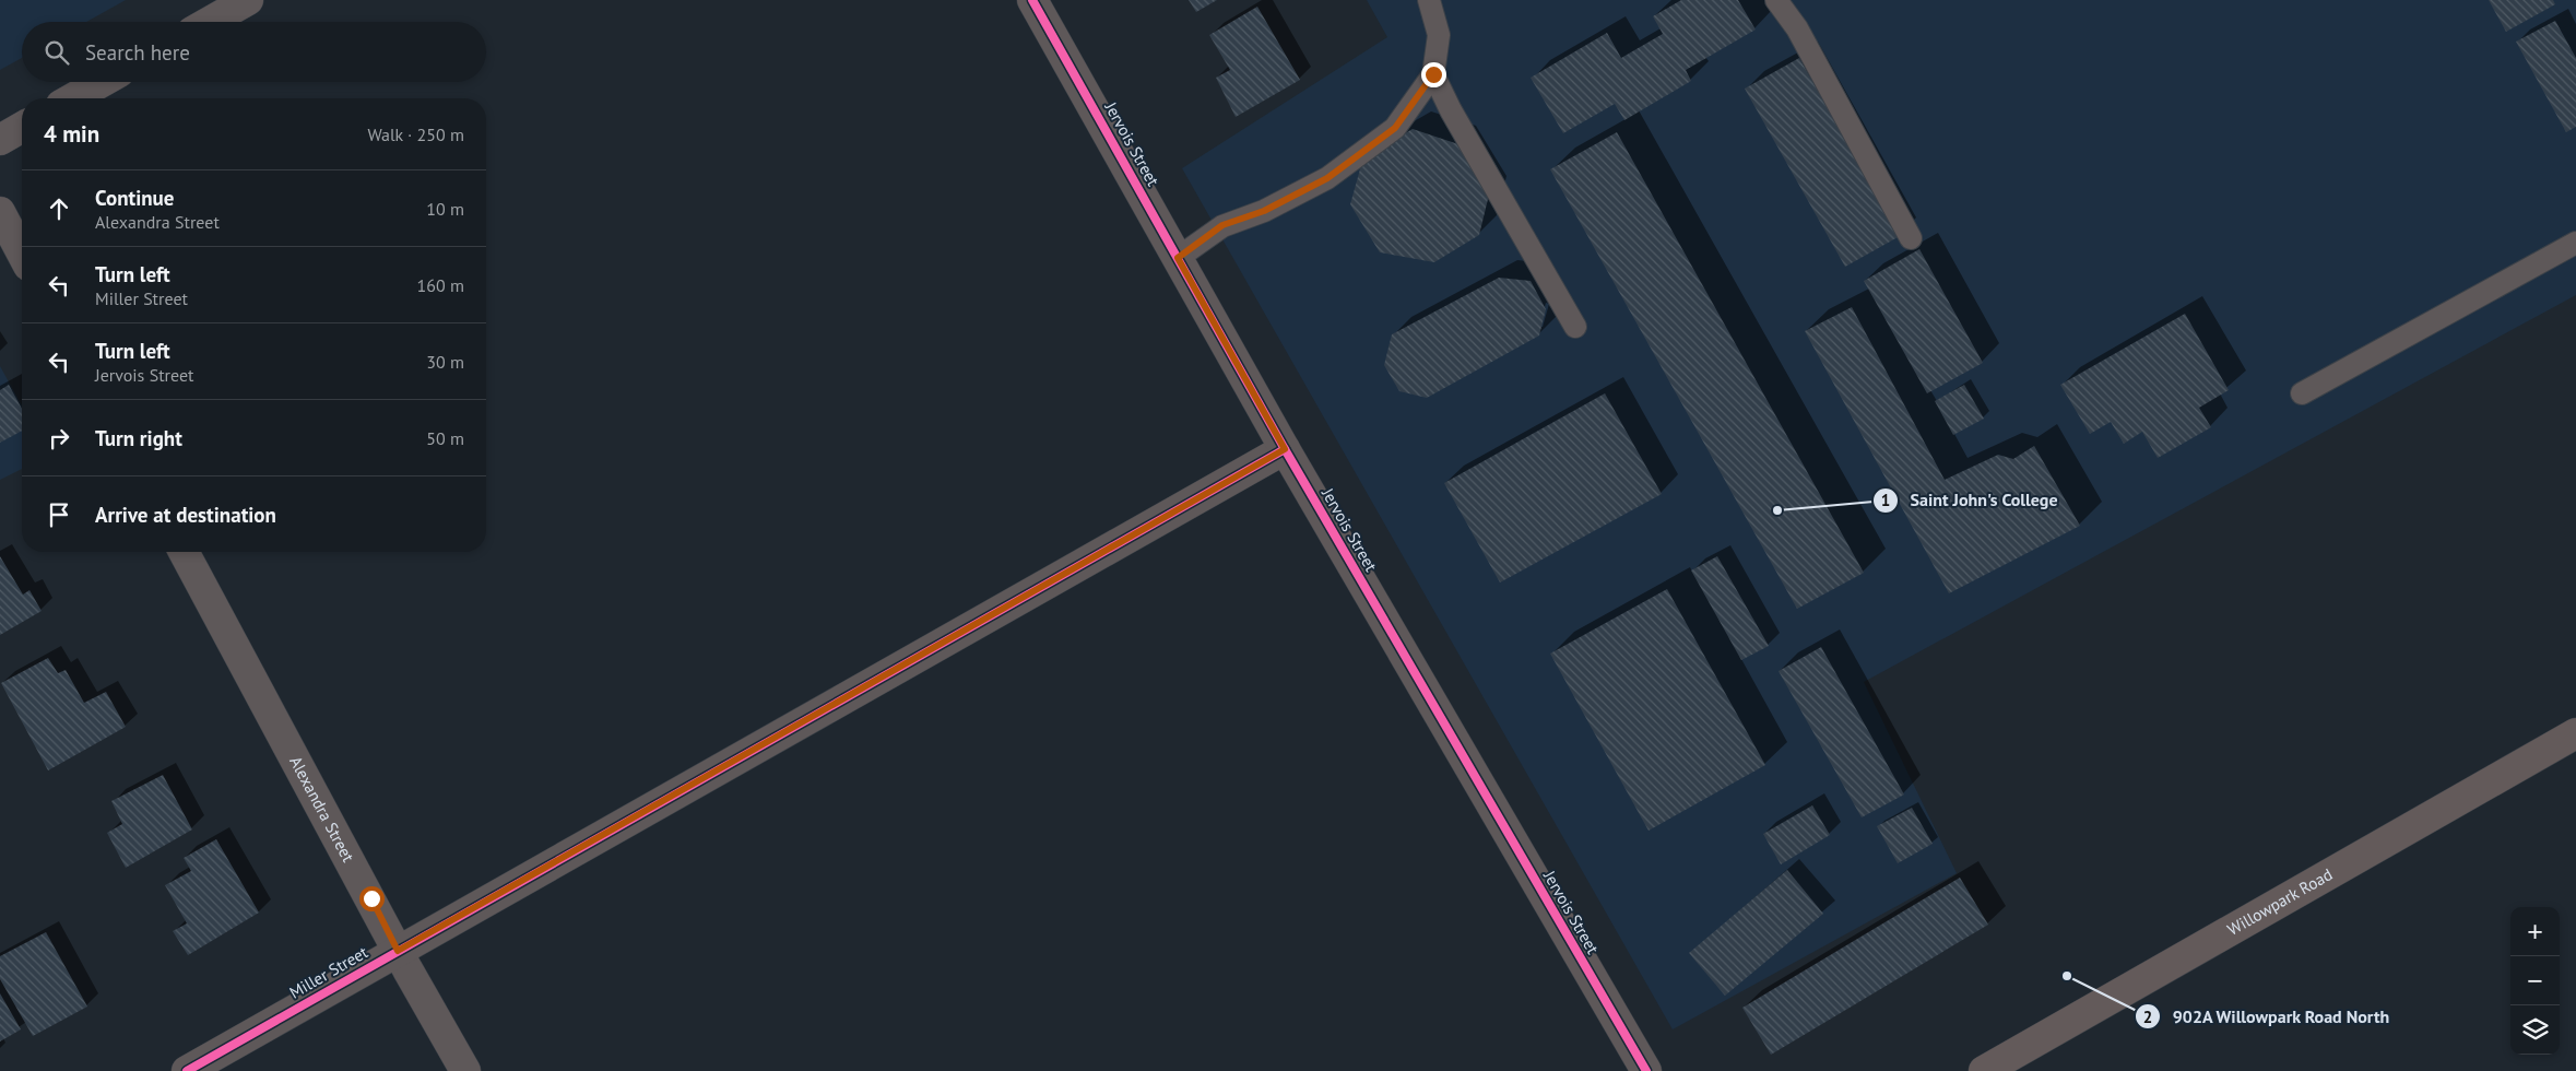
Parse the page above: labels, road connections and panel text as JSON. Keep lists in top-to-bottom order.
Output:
{
  "streets": {
    "main road": ["Willowpark Road"],
    "street": ["Jervois Street", "Alexandra Street", "Miller Street"]
  },
  "crossings": [
    ["Jervois Street", "Miller Street"],
    ["Alexandra Street", "Miller Street"]
  ],
  "places": ["Saint John's College", "902A Willowpark Road North"],
  "page": {
    "search": "Search here",
    "heading": ["4 min", "Walk · 250 m"],
    "list": [
      ["Continue", "Alexandra Street", "10 m"],
      ["Turn left", "Miller Street", "160 m"],
      ["Turn left", "Jervois Street", "30 m"],
      ["Turn right", "50 m"],
      "Arrive at destination"
    ],
    "map_buttons": ["+", "−"]
  }
}
